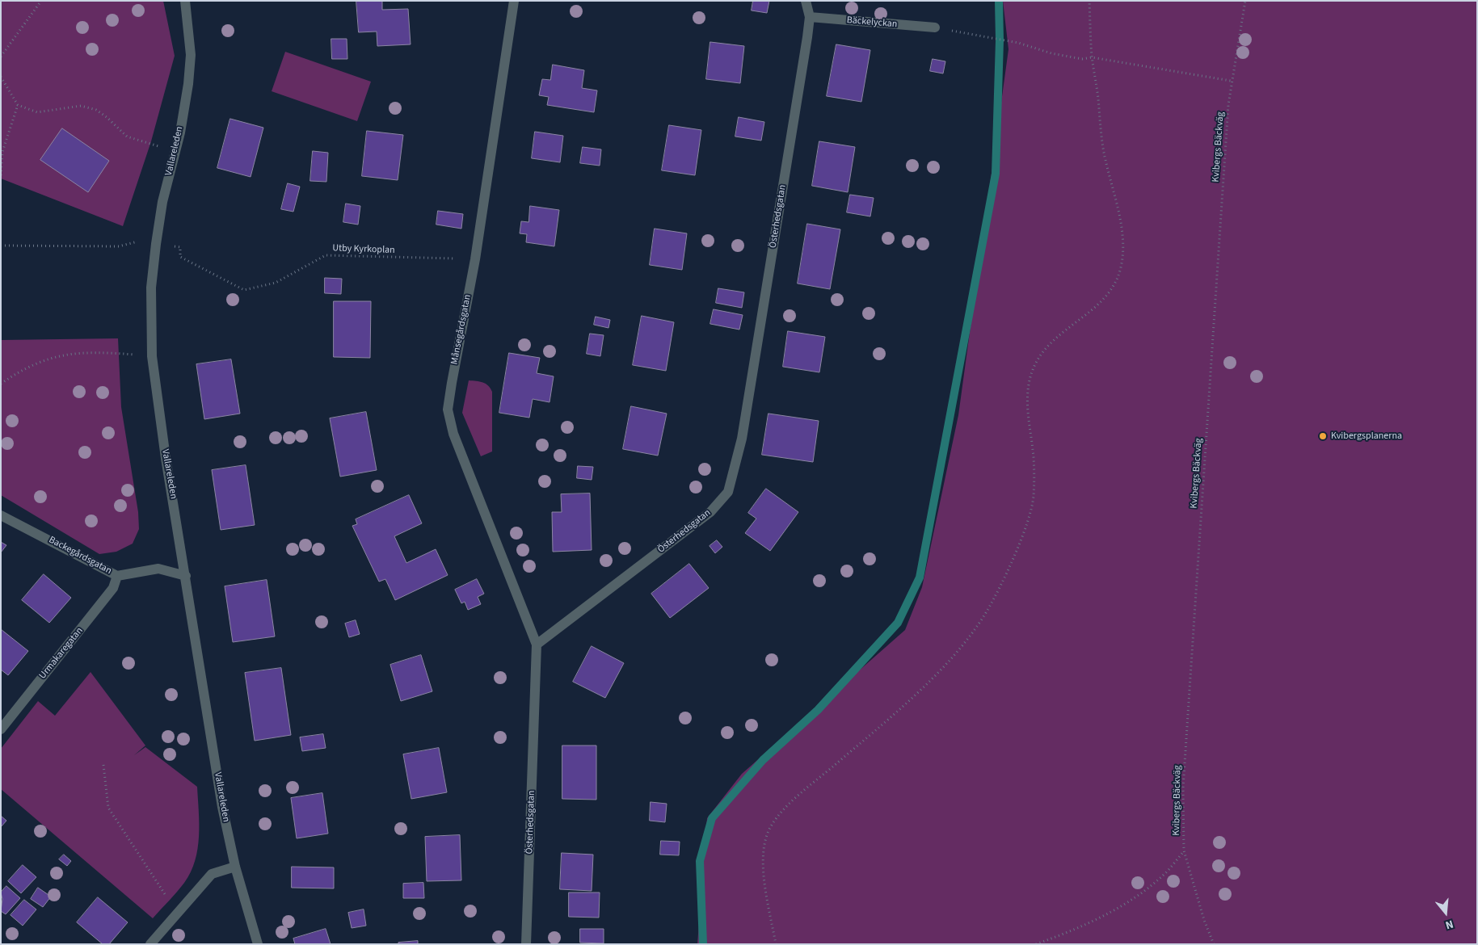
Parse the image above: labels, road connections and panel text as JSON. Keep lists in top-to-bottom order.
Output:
{
  "streets": {
    "street": [
      "Bäckelyckan",
      "Vallareleden",
      "Österhedsgatan",
      "Månsegårdsgatan",
      "Backegårdsgatan",
      "Urmakaregatan"
    ],
    "path": ["Kvibergs Bäckväg", "Utby Kyrkoplan"]
  },
  "crossings": [
    ["Bäckelyckan", "Österhedsgatan"],
    ["Vallareleden", "Backegårdsgatan"],
    ["Österhedsgatan", "Månsegårdsgatan"],
    ["Utby Kyrkoplan", "Månsegårdsgatan"],
    ["Backegårdsgatan", "Urmakaregatan"]
  ],
  "places": ["Kvibergsplanerna"],
  "north": "bottom"
}
